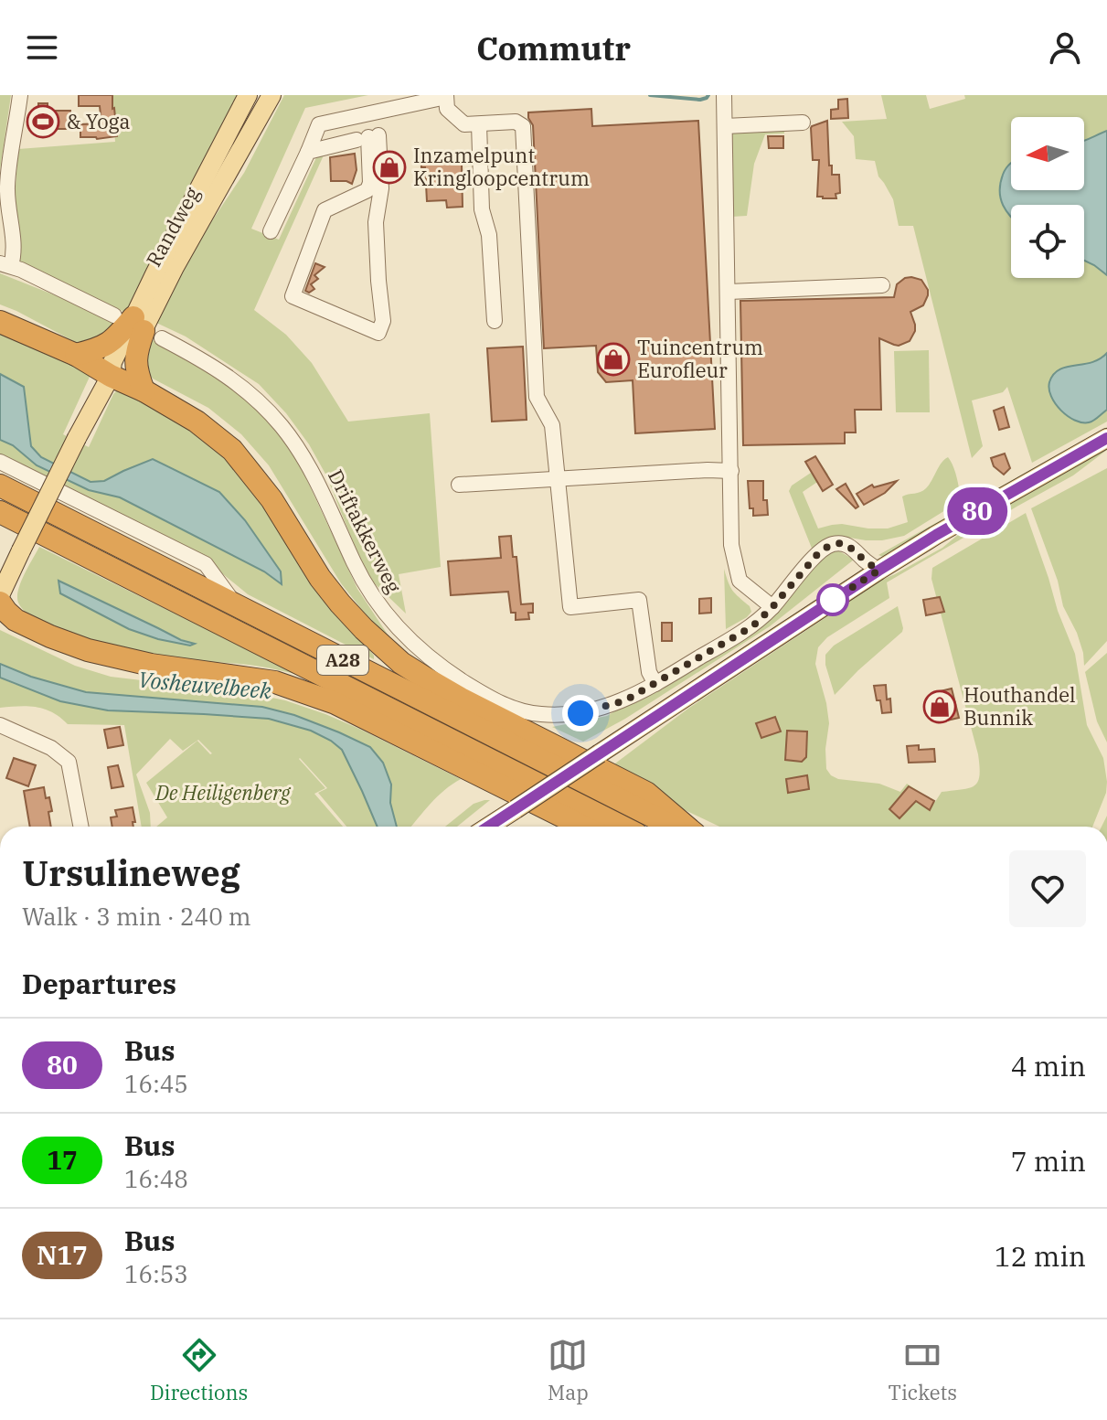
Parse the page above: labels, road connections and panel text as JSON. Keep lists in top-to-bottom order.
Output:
{
  "streets": {
    "highway": ["A28"],
    "main road": ["Randweg"],
    "street": ["Driftakkerweg"]
  },
  "crossings": [
    ["Randweg", "Driftakkerweg"],
    ["Randweg", "A28"]
  ],
  "water": ["Vosheuvelbeek"],
  "parks": ["De Heiligenberg"],
  "places": {
    "sports": ["& Yoga"],
    "shop": ["Inzamelpunt Kringloopcentrum", "Tuincentrum Eurofleur", "Houthandel Bunnik"]
  },
  "lines": ["bus line 80"],
  "north": "left",
  "page": {
    "header": "Commutr",
    "on_map": "80",
    "heading": [
      ["Ursulineweg", "Walk · 3 min · 240 m"],
      "Departures"
    ],
    "list": [
      {
        "mark": "80",
        "name": "Bus",
        "note": "16:45",
        "value": "4 min"
      },
      {
        "mark": "17",
        "name": "Bus",
        "note": "16:48",
        "value": "7 min"
      },
      {
        "mark": "N17",
        "name": "Bus",
        "note": "16:53",
        "value": "12 min"
      }
    ],
    "tabs": ["Directions", "Map", "Tickets"]
  }
}
